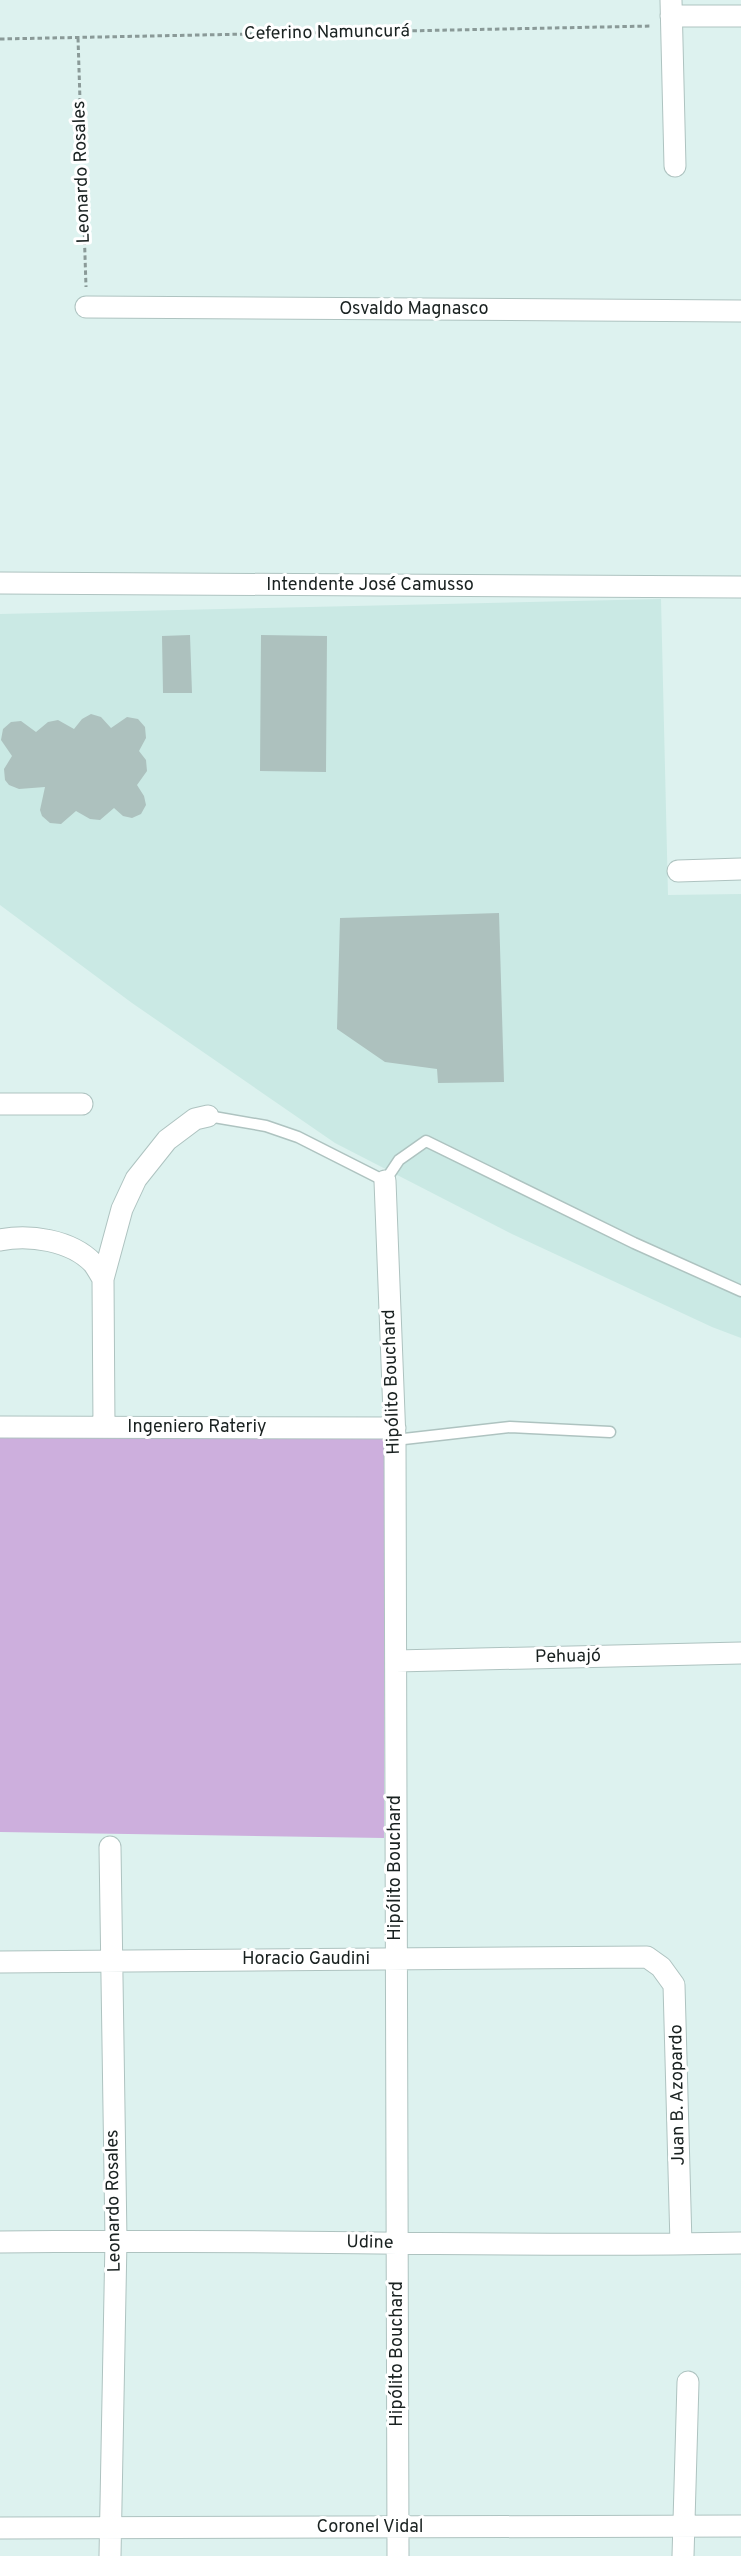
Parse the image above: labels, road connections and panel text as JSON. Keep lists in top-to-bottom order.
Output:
{
  "streets": {
    "street": [
      "Leonardo Rosales",
      "Osvaldo Magnasco",
      "Intendente José Camusso",
      "Hipólito Bouchard",
      "Ingeniero Rateriy",
      "Pehuajó",
      "Horacio Gaudini",
      "Juan B. Azopardo",
      "Udine",
      "Coronel Vidal"
    ],
    "path": ["Ceferino Namuncurá"]
  },
  "crossings": [
    ["Ceferino Namuncurá", "Leonardo Rosales"],
    ["Leonardo Rosales", "Osvaldo Magnasco"],
    ["Leonardo Rosales", "Horacio Gaudini"],
    ["Leonardo Rosales", "Udine"],
    ["Leonardo Rosales", "Coronel Vidal"],
    ["Hipólito Bouchard", "Ingeniero Rateriy"],
    ["Hipólito Bouchard", "Pehuajó"],
    ["Hipólito Bouchard", "Horacio Gaudini"],
    ["Hipólito Bouchard", "Udine"],
    ["Hipólito Bouchard", "Coronel Vidal"],
    ["Horacio Gaudini", "Juan B. Azopardo"],
    ["Juan B. Azopardo", "Udine"]
  ]
}
